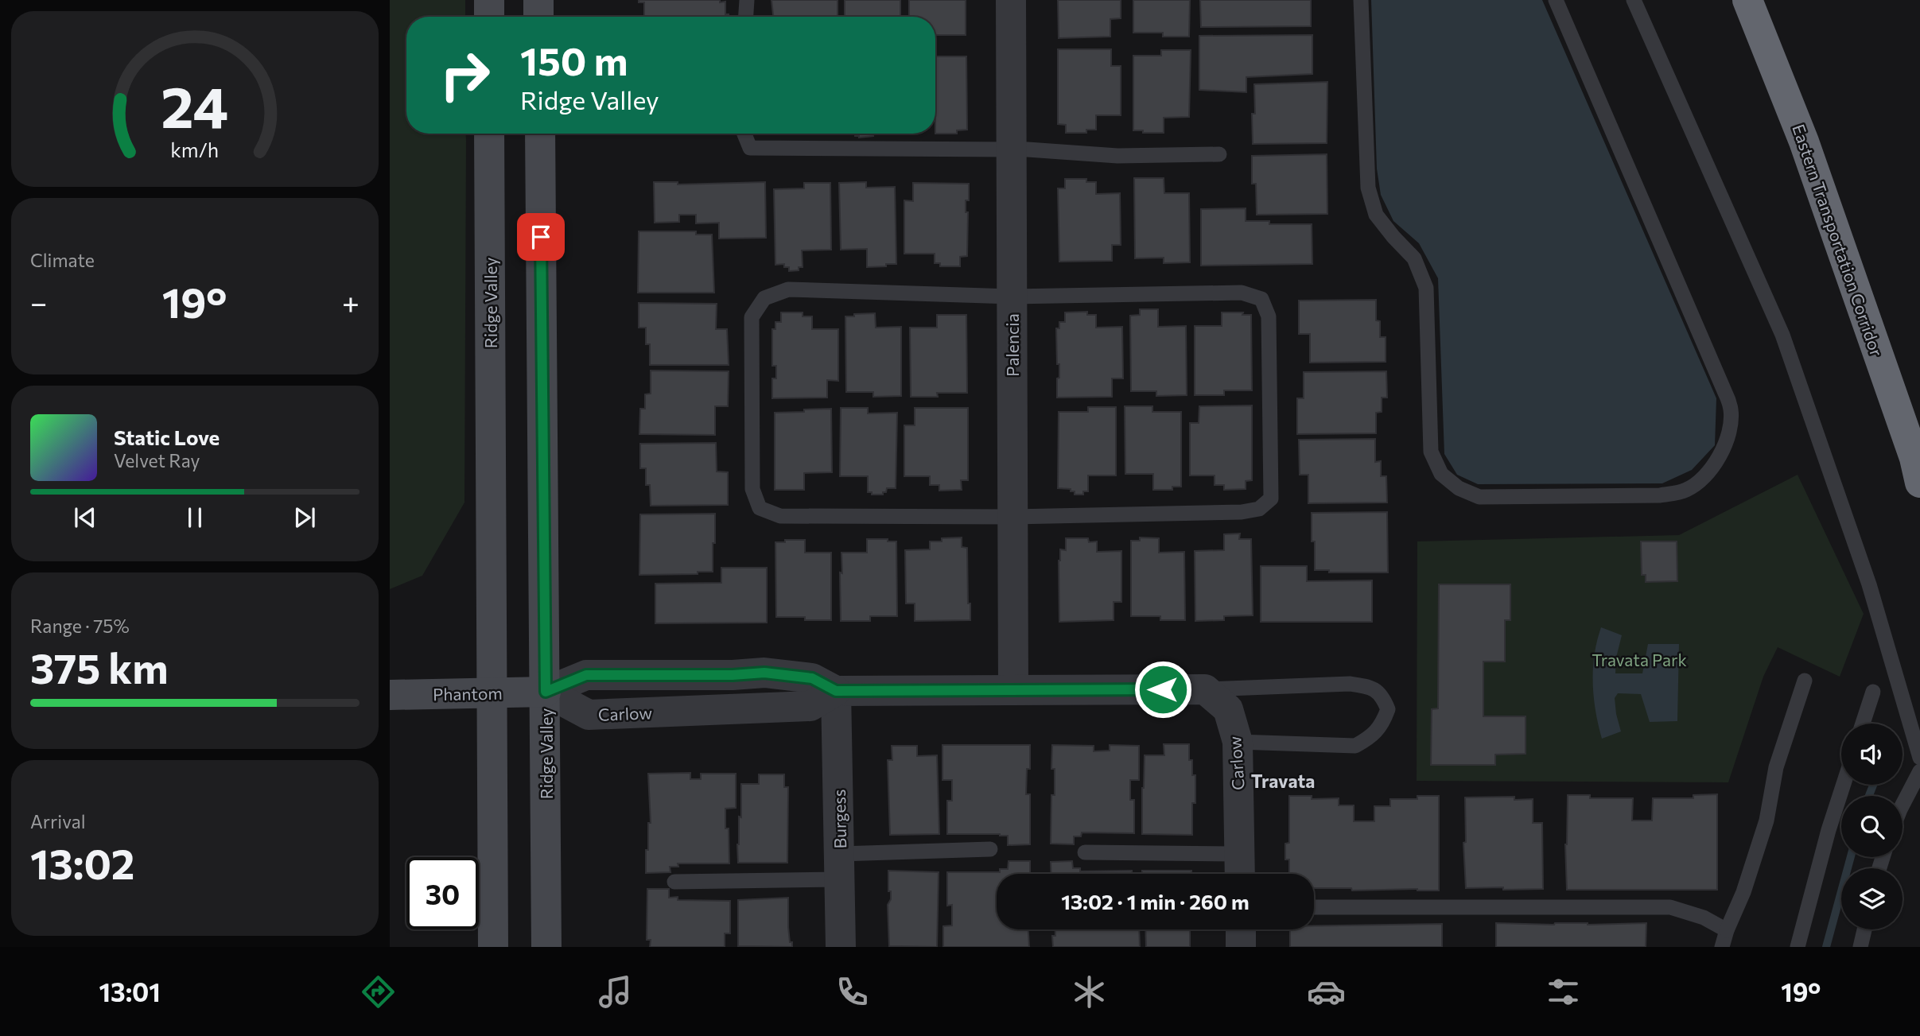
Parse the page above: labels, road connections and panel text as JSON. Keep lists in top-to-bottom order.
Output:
{
  "streets": {
    "highway": ["Eastern Transportation Corridor"],
    "main road": ["Ridge Valley", "Phantom"],
    "street": ["Palencia", "Carlow", "Burgess"]
  },
  "crossings": [
    ["Ridge Valley", "Phantom"],
    ["Ridge Valley", "Carlow"],
    ["Phantom", "Carlow"],
    ["Carlow", "Burgess"]
  ],
  "districts": ["Travata"],
  "parks": ["Travata Park"],
  "page": {
    "turn": ["150 m", "Ridge Valley"],
    "tile": [
      "Climate",
      ["Range · 75%", "375 km"],
      ["Arrival", "13:02"]
    ],
    "heat": ["−", "19°", "+"],
    "song": ["Static Love", "Velvet Ray"],
    "limit": "30",
    "trip": "13:02 · 1 min · 260 m",
    "tabs": ["13:01", "19°"],
    "gauge": ["24", "km/h"]
  }
}
